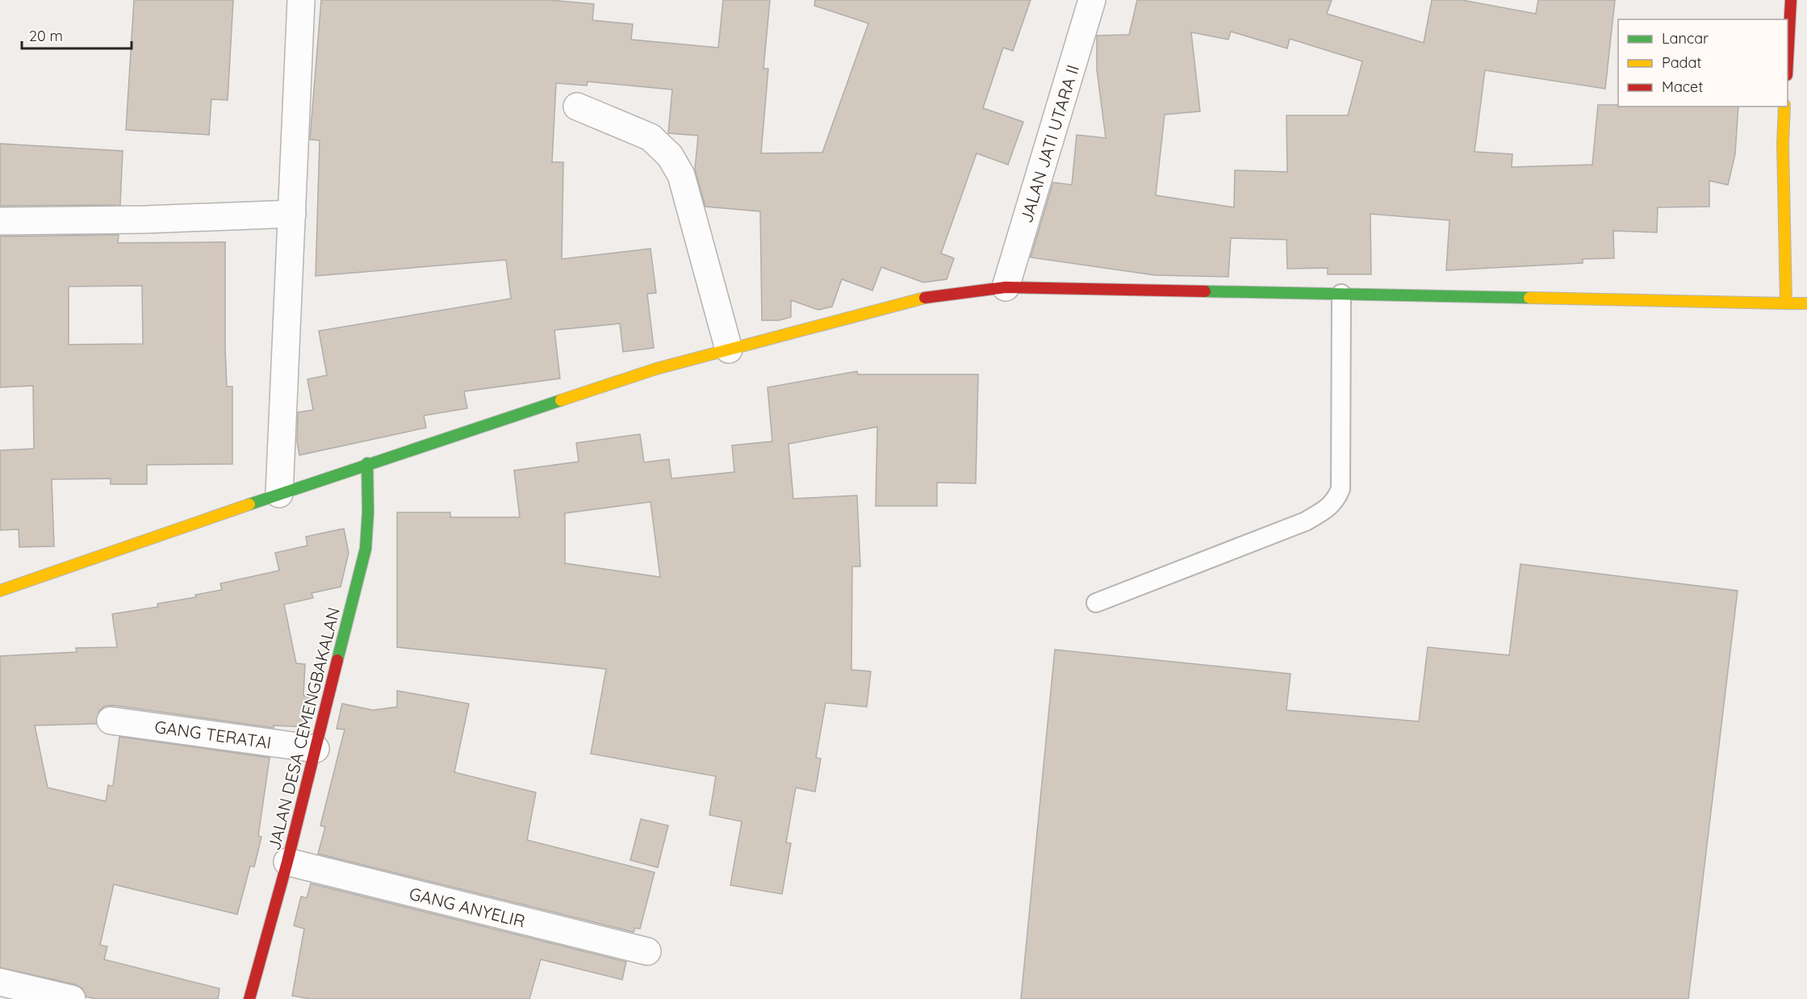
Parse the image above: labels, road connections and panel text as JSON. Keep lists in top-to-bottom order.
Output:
{
  "streets": {
    "main road": ["JALAN DESA CEMENGBAKALAN"],
    "street": ["JALAN JATI UTARA II", "GANG TERATAI", "GANG ANYELIR"]
  },
  "crossings": [
    ["JALAN DESA CEMENGBAKALAN", "GANG TERATAI"],
    ["JALAN DESA CEMENGBAKALAN", "GANG ANYELIR"]
  ],
  "legend": ["Lancar", "Padat", "Macet"],
  "scale_bar": "20 m"
}
